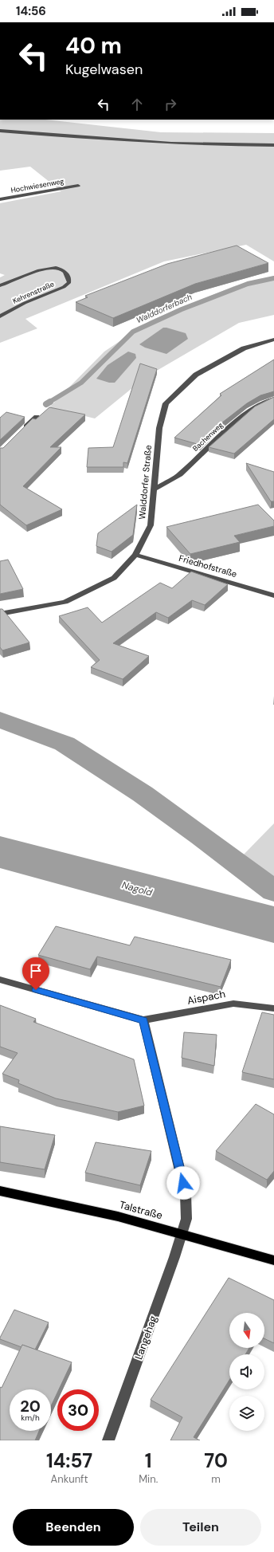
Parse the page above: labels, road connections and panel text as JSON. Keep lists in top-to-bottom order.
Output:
{
  "streets": {
    "main road": ["Talstraße"],
    "street": [
      "Hochwiesenweg",
      "Kehrenstraße",
      "Bachenweg",
      "Walddorfer Straße",
      "Friedhofstraße",
      "Aispach",
      "Langehag"
    ]
  },
  "crossings": [
    ["Bachenweg", "Walddorfer Straße"],
    ["Walddorfer Straße", "Friedhofstraße"],
    ["Aispach", "Langehag"],
    ["Talstraße", "Langehag"]
  ],
  "water": ["Walddorferbach", "Nagold"],
  "north": "bottom",
  "page": {
    "status": "14:56",
    "turn": ["40 m", "Kugelwasen"],
    "speed": "20 km/h",
    "limit": "30",
    "eta": [
      "14:57",
      "Ankunft",
      "1",
      "Min.",
      "70",
      "m"
    ],
    "buttons": ["Beenden", "Teilen"]
  }
}
